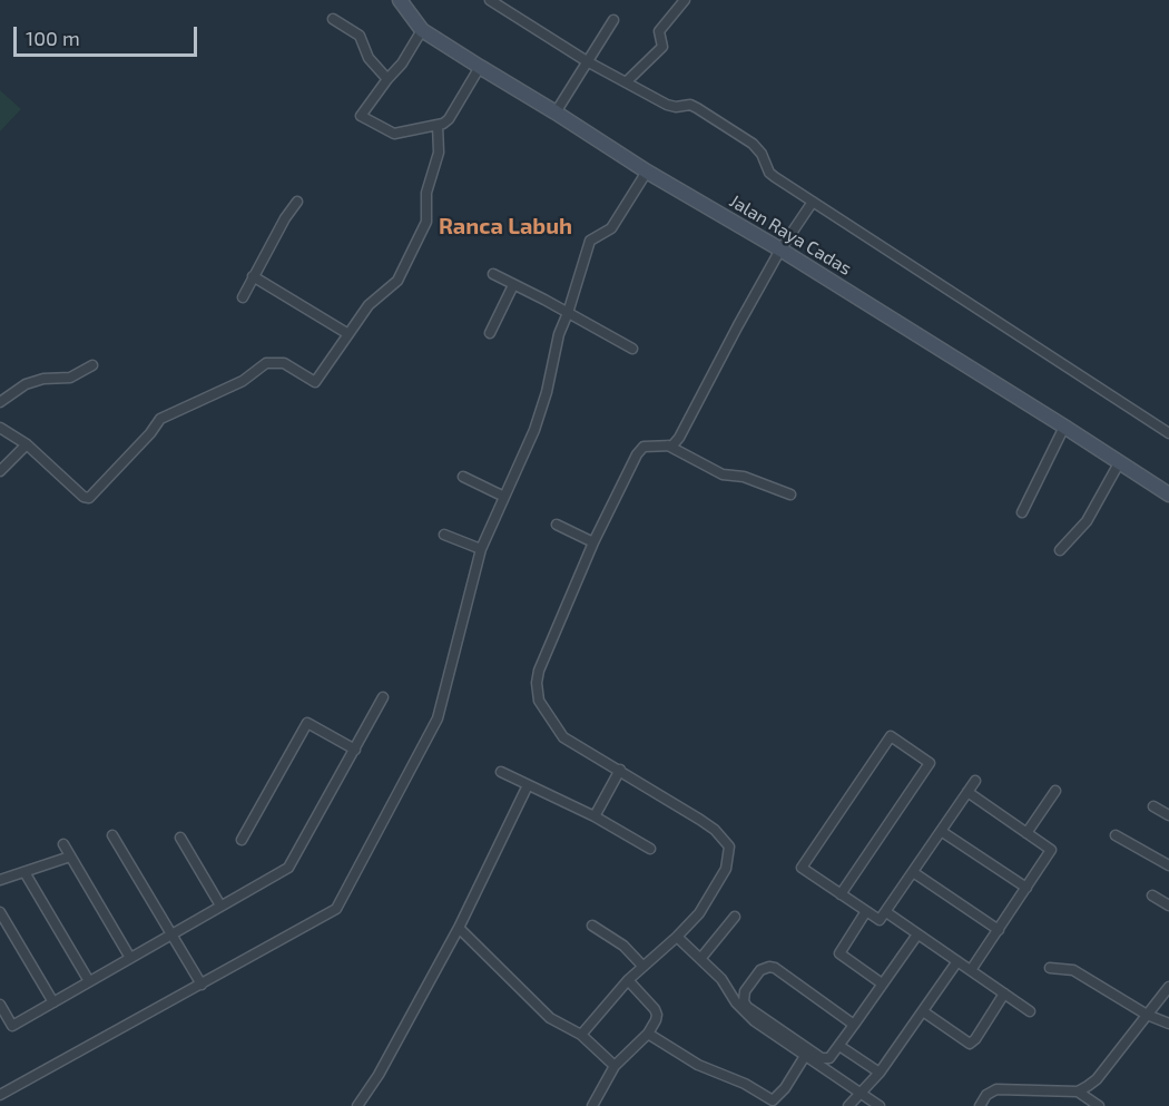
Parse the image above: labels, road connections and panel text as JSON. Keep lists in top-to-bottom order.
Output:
{
  "streets": {
    "street": ["Jalan Raya Cadas"]
  },
  "districts": ["Ranca Labuh"],
  "scale_bar": "100 m"
}
